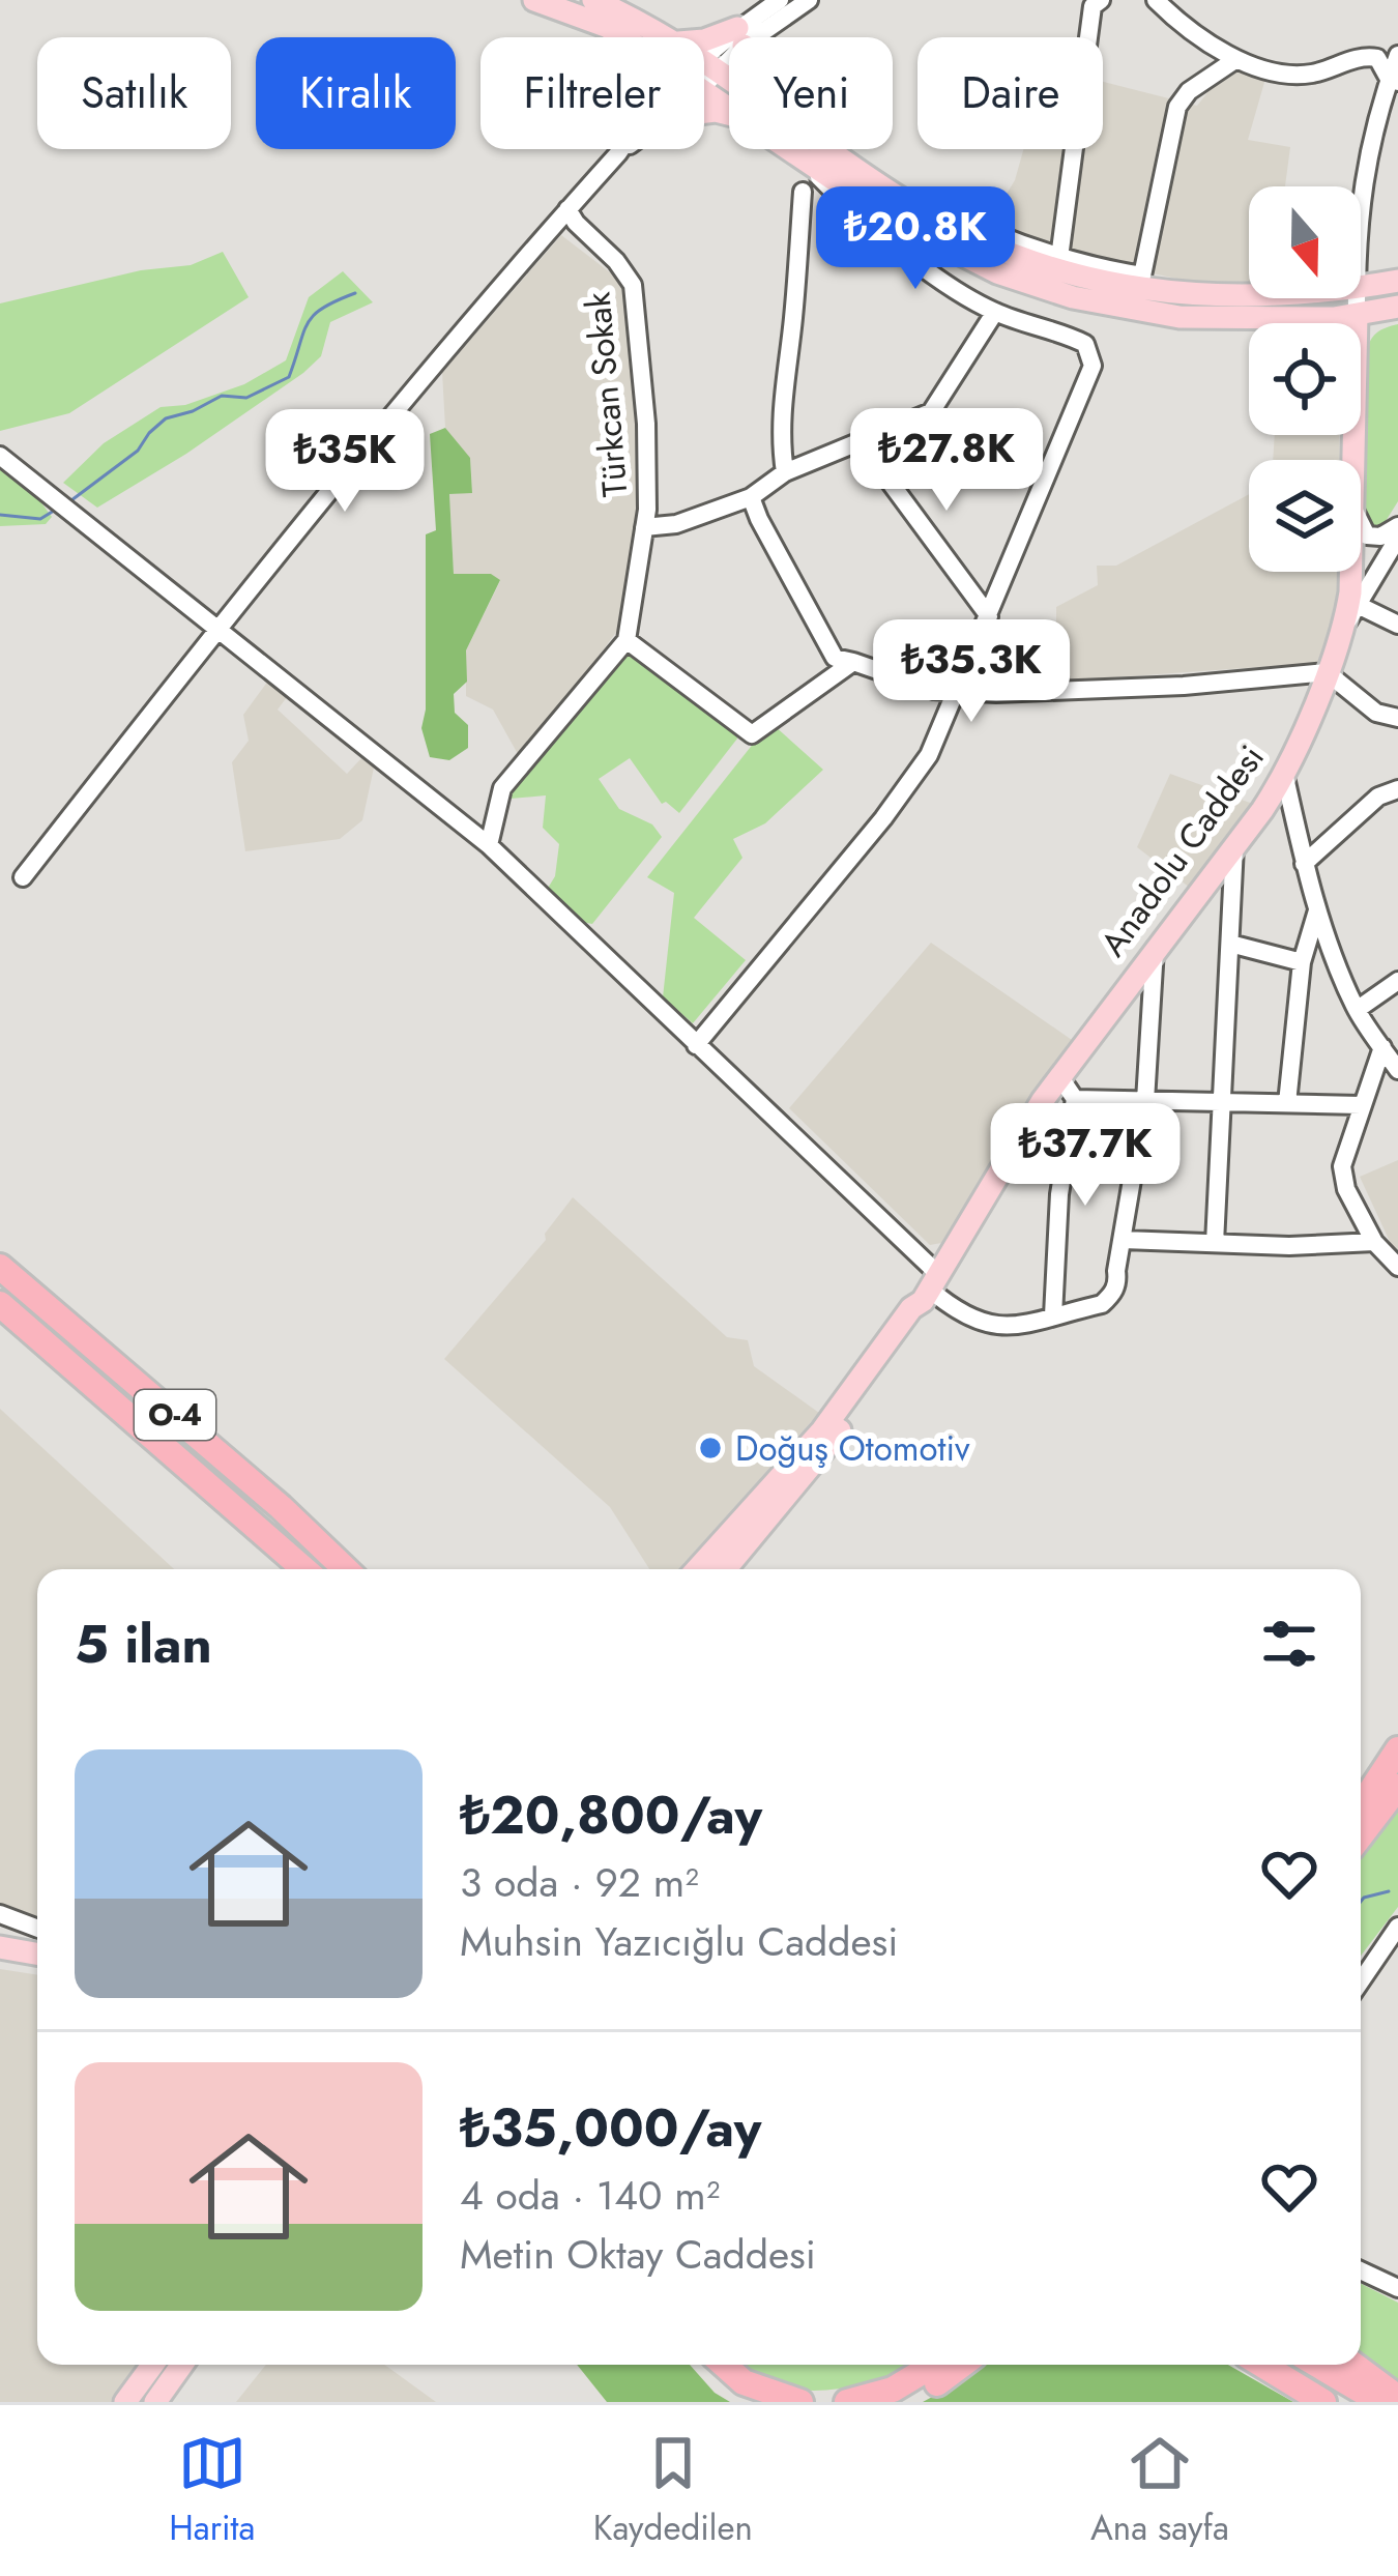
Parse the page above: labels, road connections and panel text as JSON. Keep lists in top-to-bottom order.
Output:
{
  "streets": {
    "highway": ["O-4"],
    "main road": ["Anadolu Caddesi"],
    "street": ["Türkcan Sokak"]
  },
  "places": ["Doğuş Otomotiv"],
  "north": "bottom",
  "page": {
    "chip": [
      "Satılık",
      "Kiralık",
      "Filtreler",
      "Yeni",
      "Daire"
    ],
    "price": [
      "₺20.8K",
      "₺27.8K",
      "₺35K",
      "₺35.3K",
      "₺37.7K"
    ],
    "heading": "5 ilan",
    "list": [
      {
        "name": "₺20,800/ay",
        "note": "3 oda · 92 m² · Muhsin Yazıcığlu Caddesi"
      },
      {
        "name": "₺35,000/ay",
        "note": "4 oda · 140 m² · Metin Oktay Caddesi"
      }
    ],
    "tabs": ["Harita", "Kaydedilen", "Ana sayfa"]
  }
}
